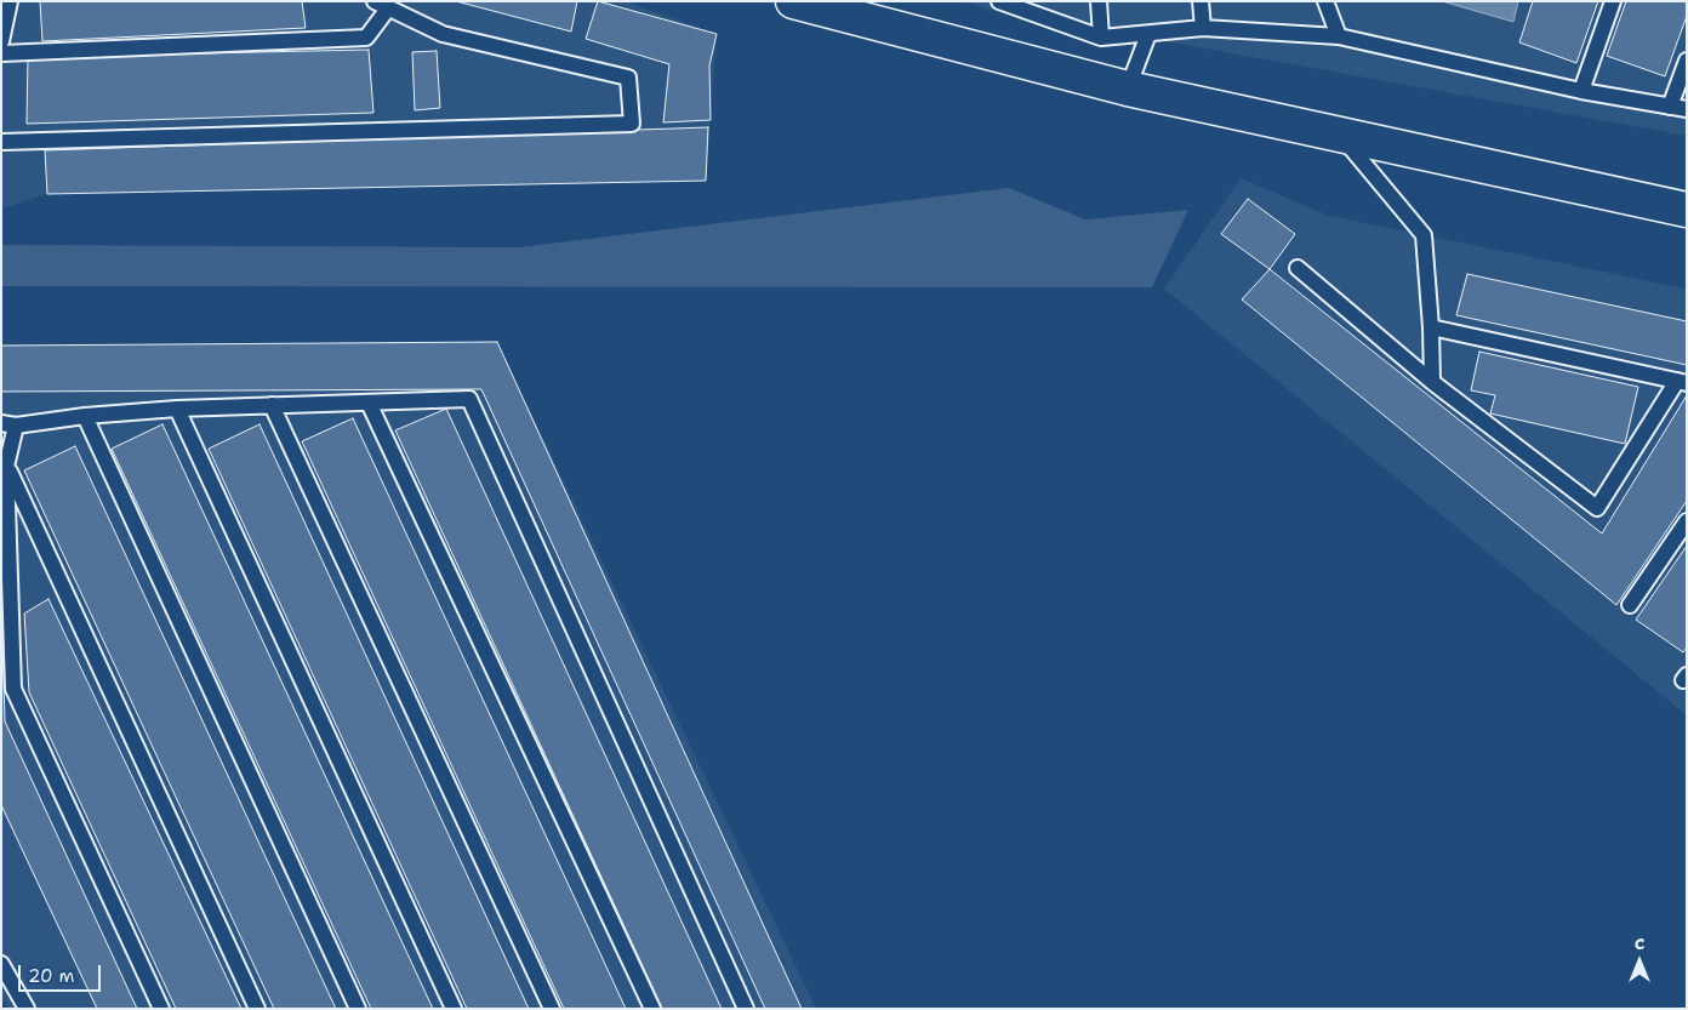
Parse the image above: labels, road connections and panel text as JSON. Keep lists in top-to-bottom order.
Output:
{
  "scale_bar": "20 m",
  "north": "top"
}
